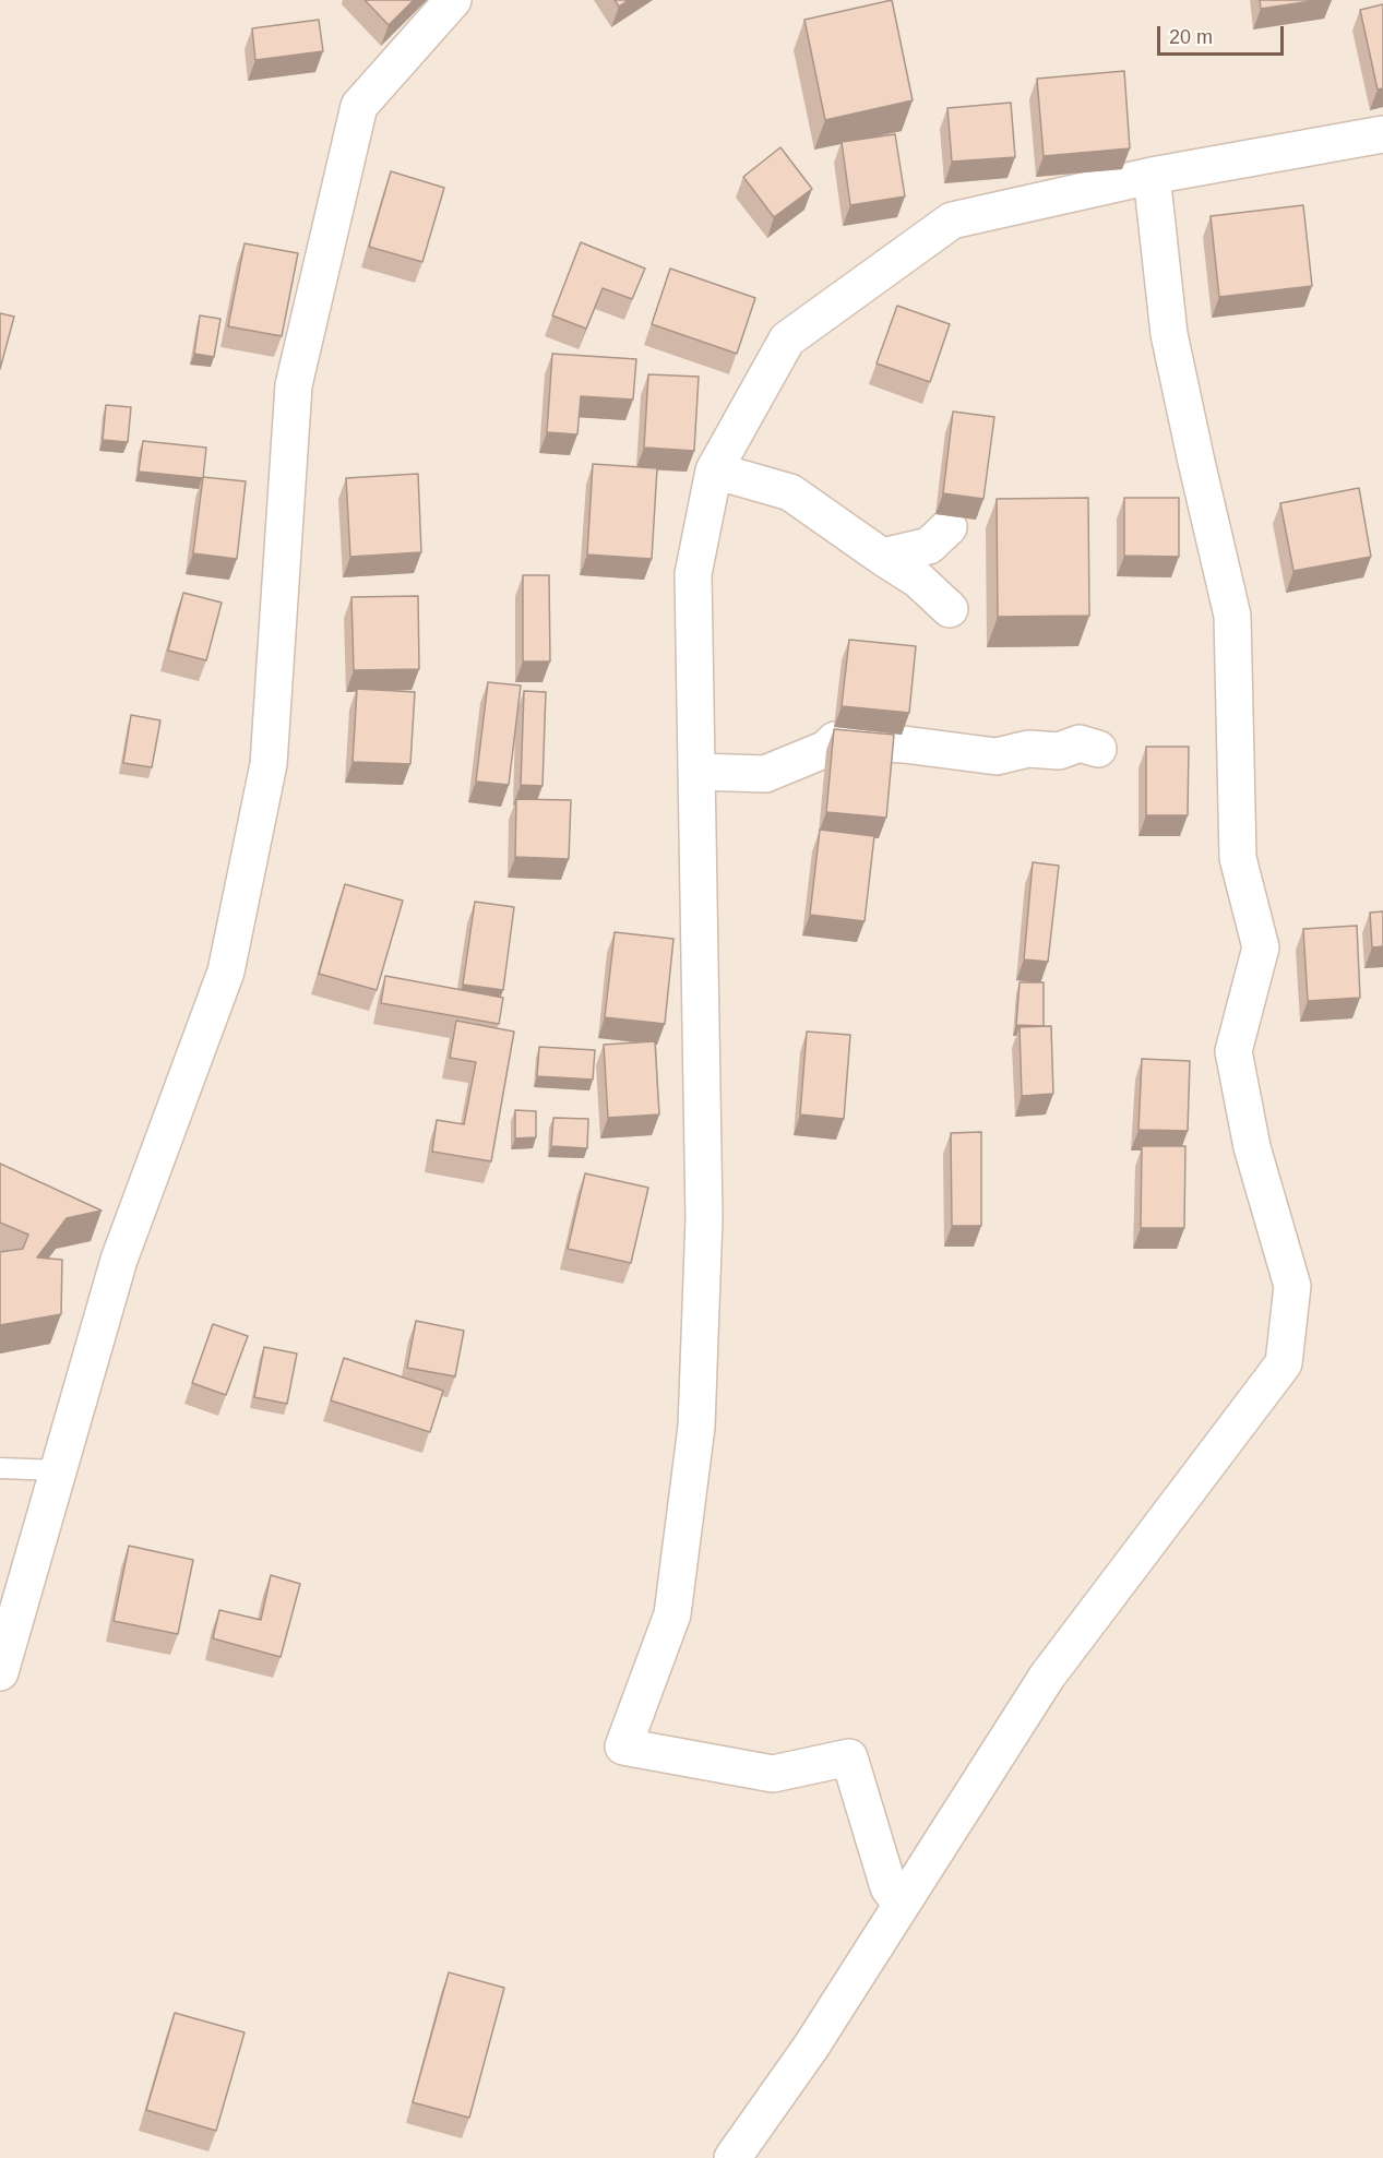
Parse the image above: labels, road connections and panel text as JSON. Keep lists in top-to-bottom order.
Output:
{
  "scale_bar": "20 m"
}
